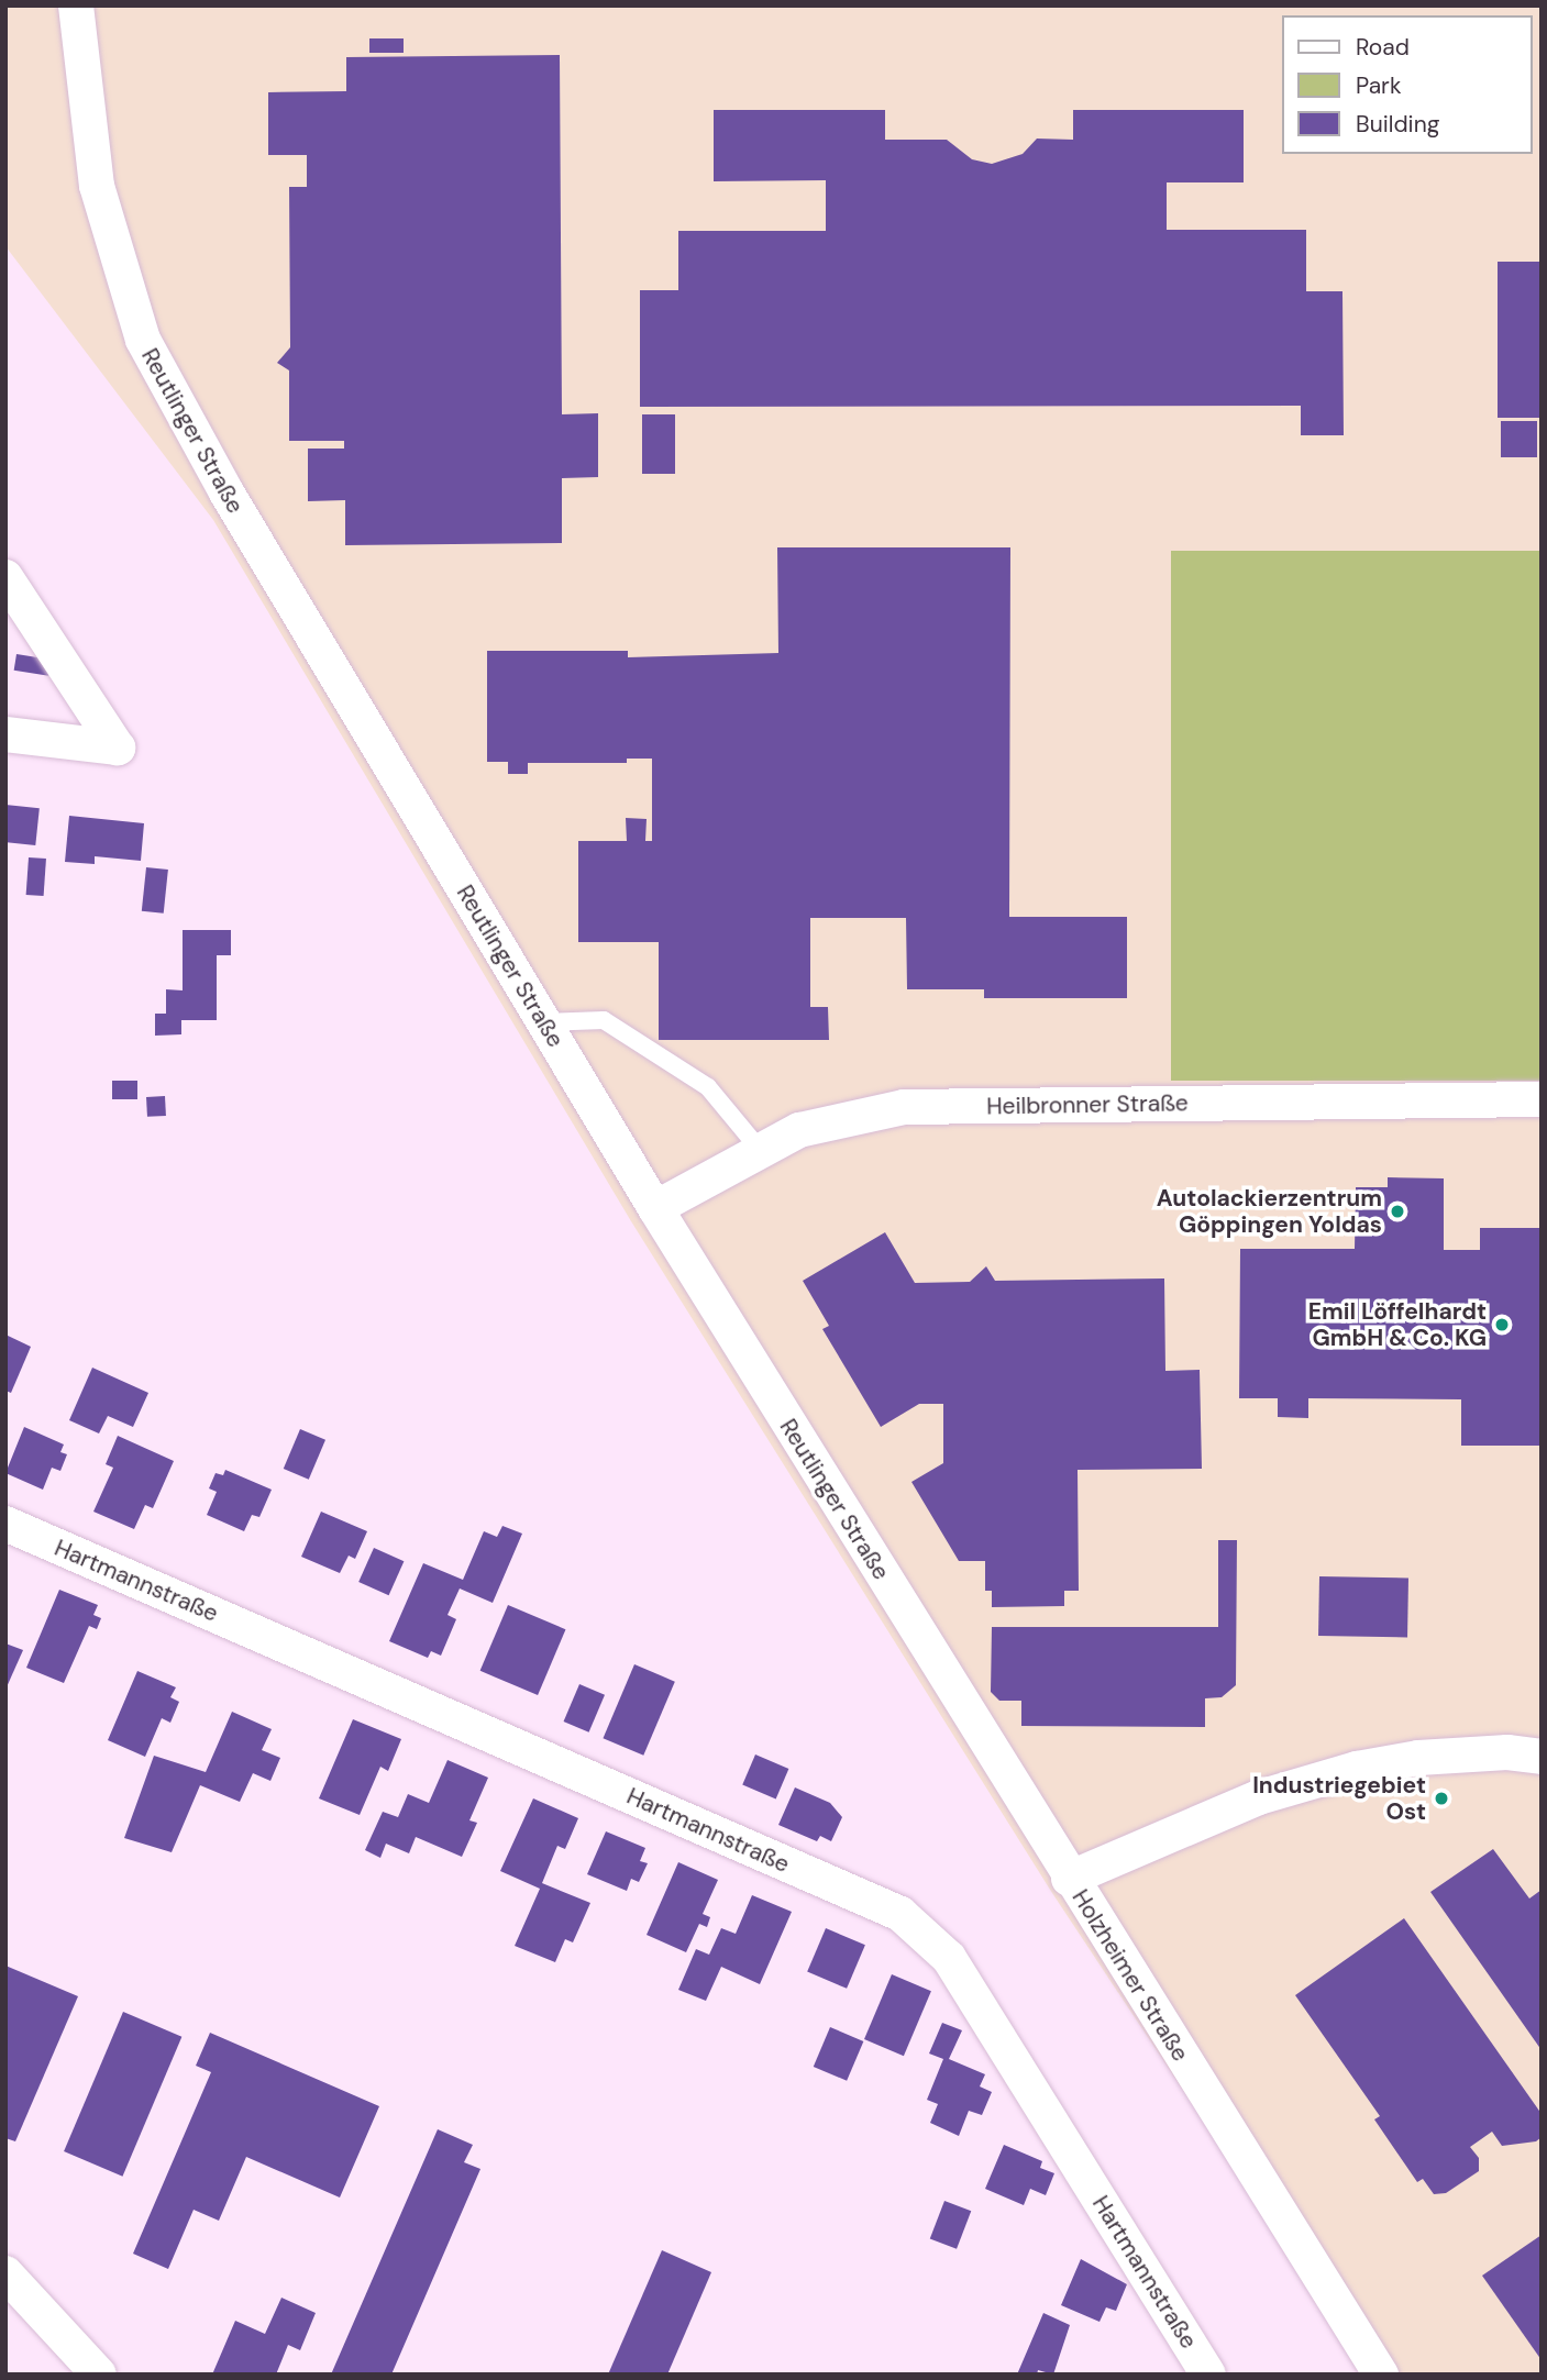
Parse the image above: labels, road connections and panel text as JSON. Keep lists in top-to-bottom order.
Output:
{
  "streets": {
    "street": [
      "Reutlinger Straße",
      "Heilbronner Straße",
      "Hartmannstraße",
      "Holzheimer Straße"
    ]
  },
  "crossings": [
    ["Reutlinger Straße", "Heilbronner Straße"],
    ["Reutlinger Straße", "Holzheimer Straße"]
  ],
  "places": ["Autolackierzentrum Göppingen Yoldas", "Emil Löffelhardt GmbH & Co. KG", "Industriegebiet Ost"],
  "legend": ["Road", "Park", "Building"]
}
